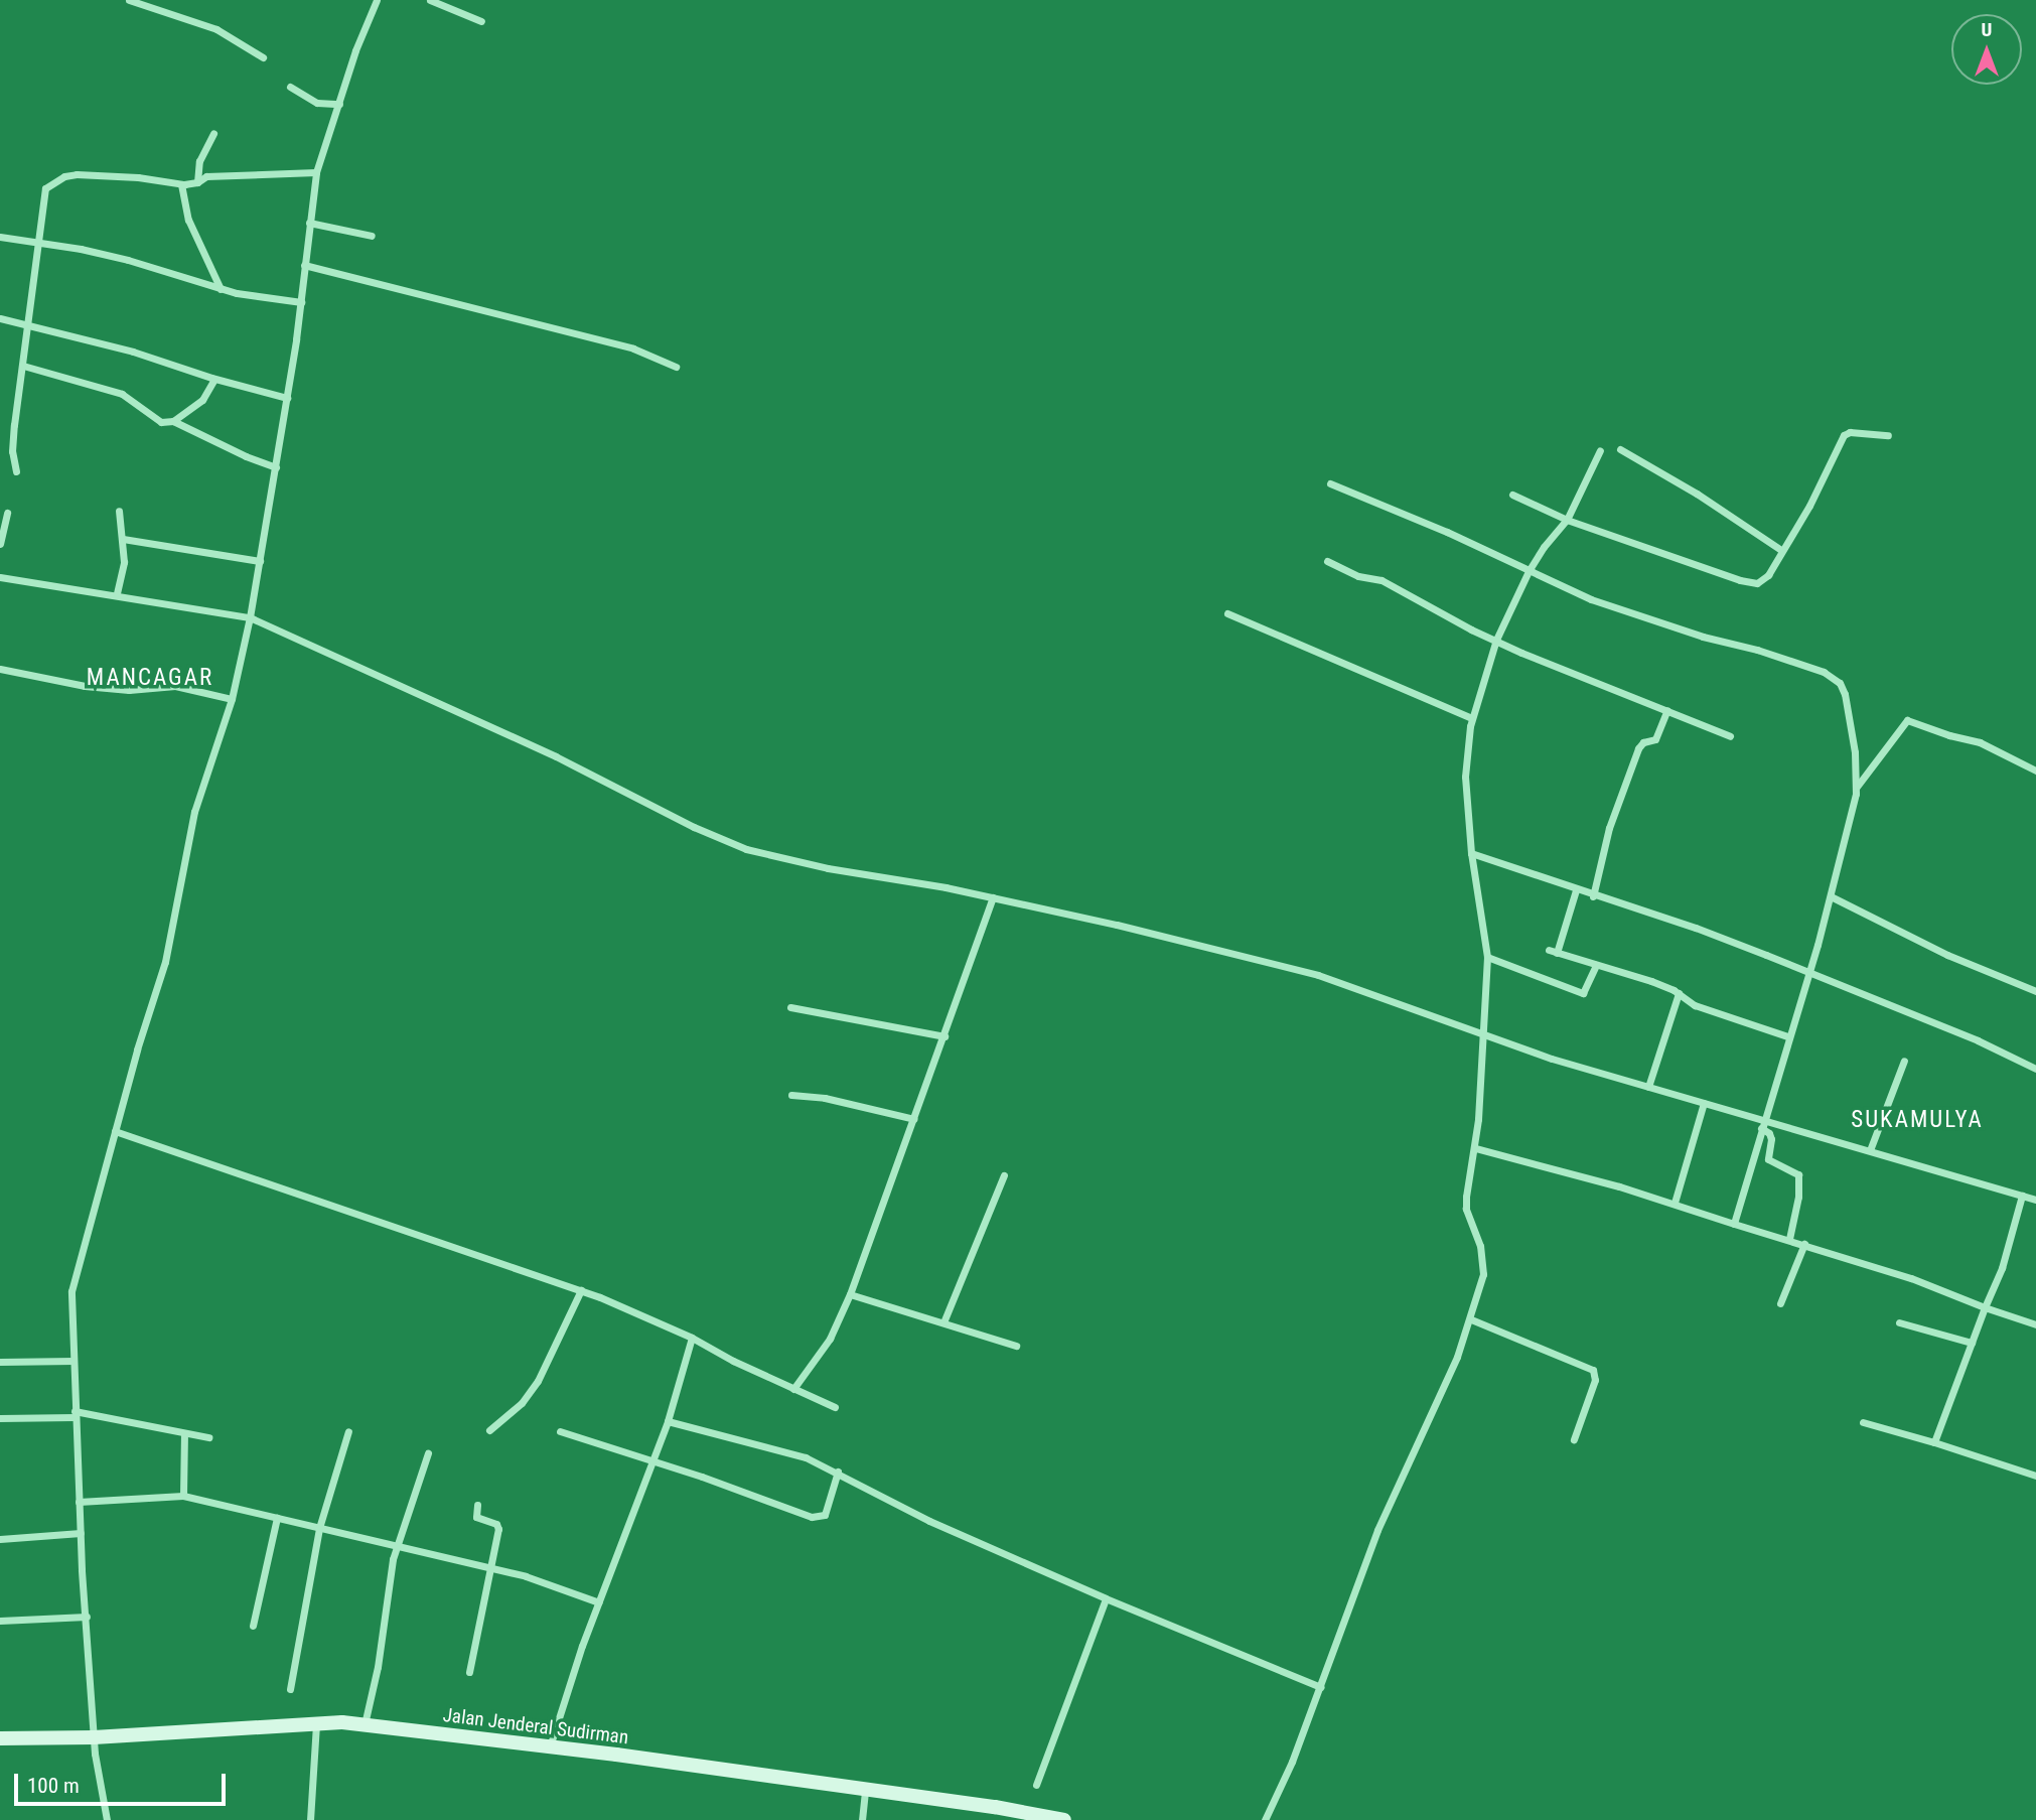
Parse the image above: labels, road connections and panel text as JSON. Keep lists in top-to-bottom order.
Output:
{
  "streets": {
    "main road": ["Jalan Jenderal Sudirman"]
  },
  "districts": ["MANCAGAR", "SUKAMULYA"],
  "scale_bar": "100 m",
  "north": "top"
}
